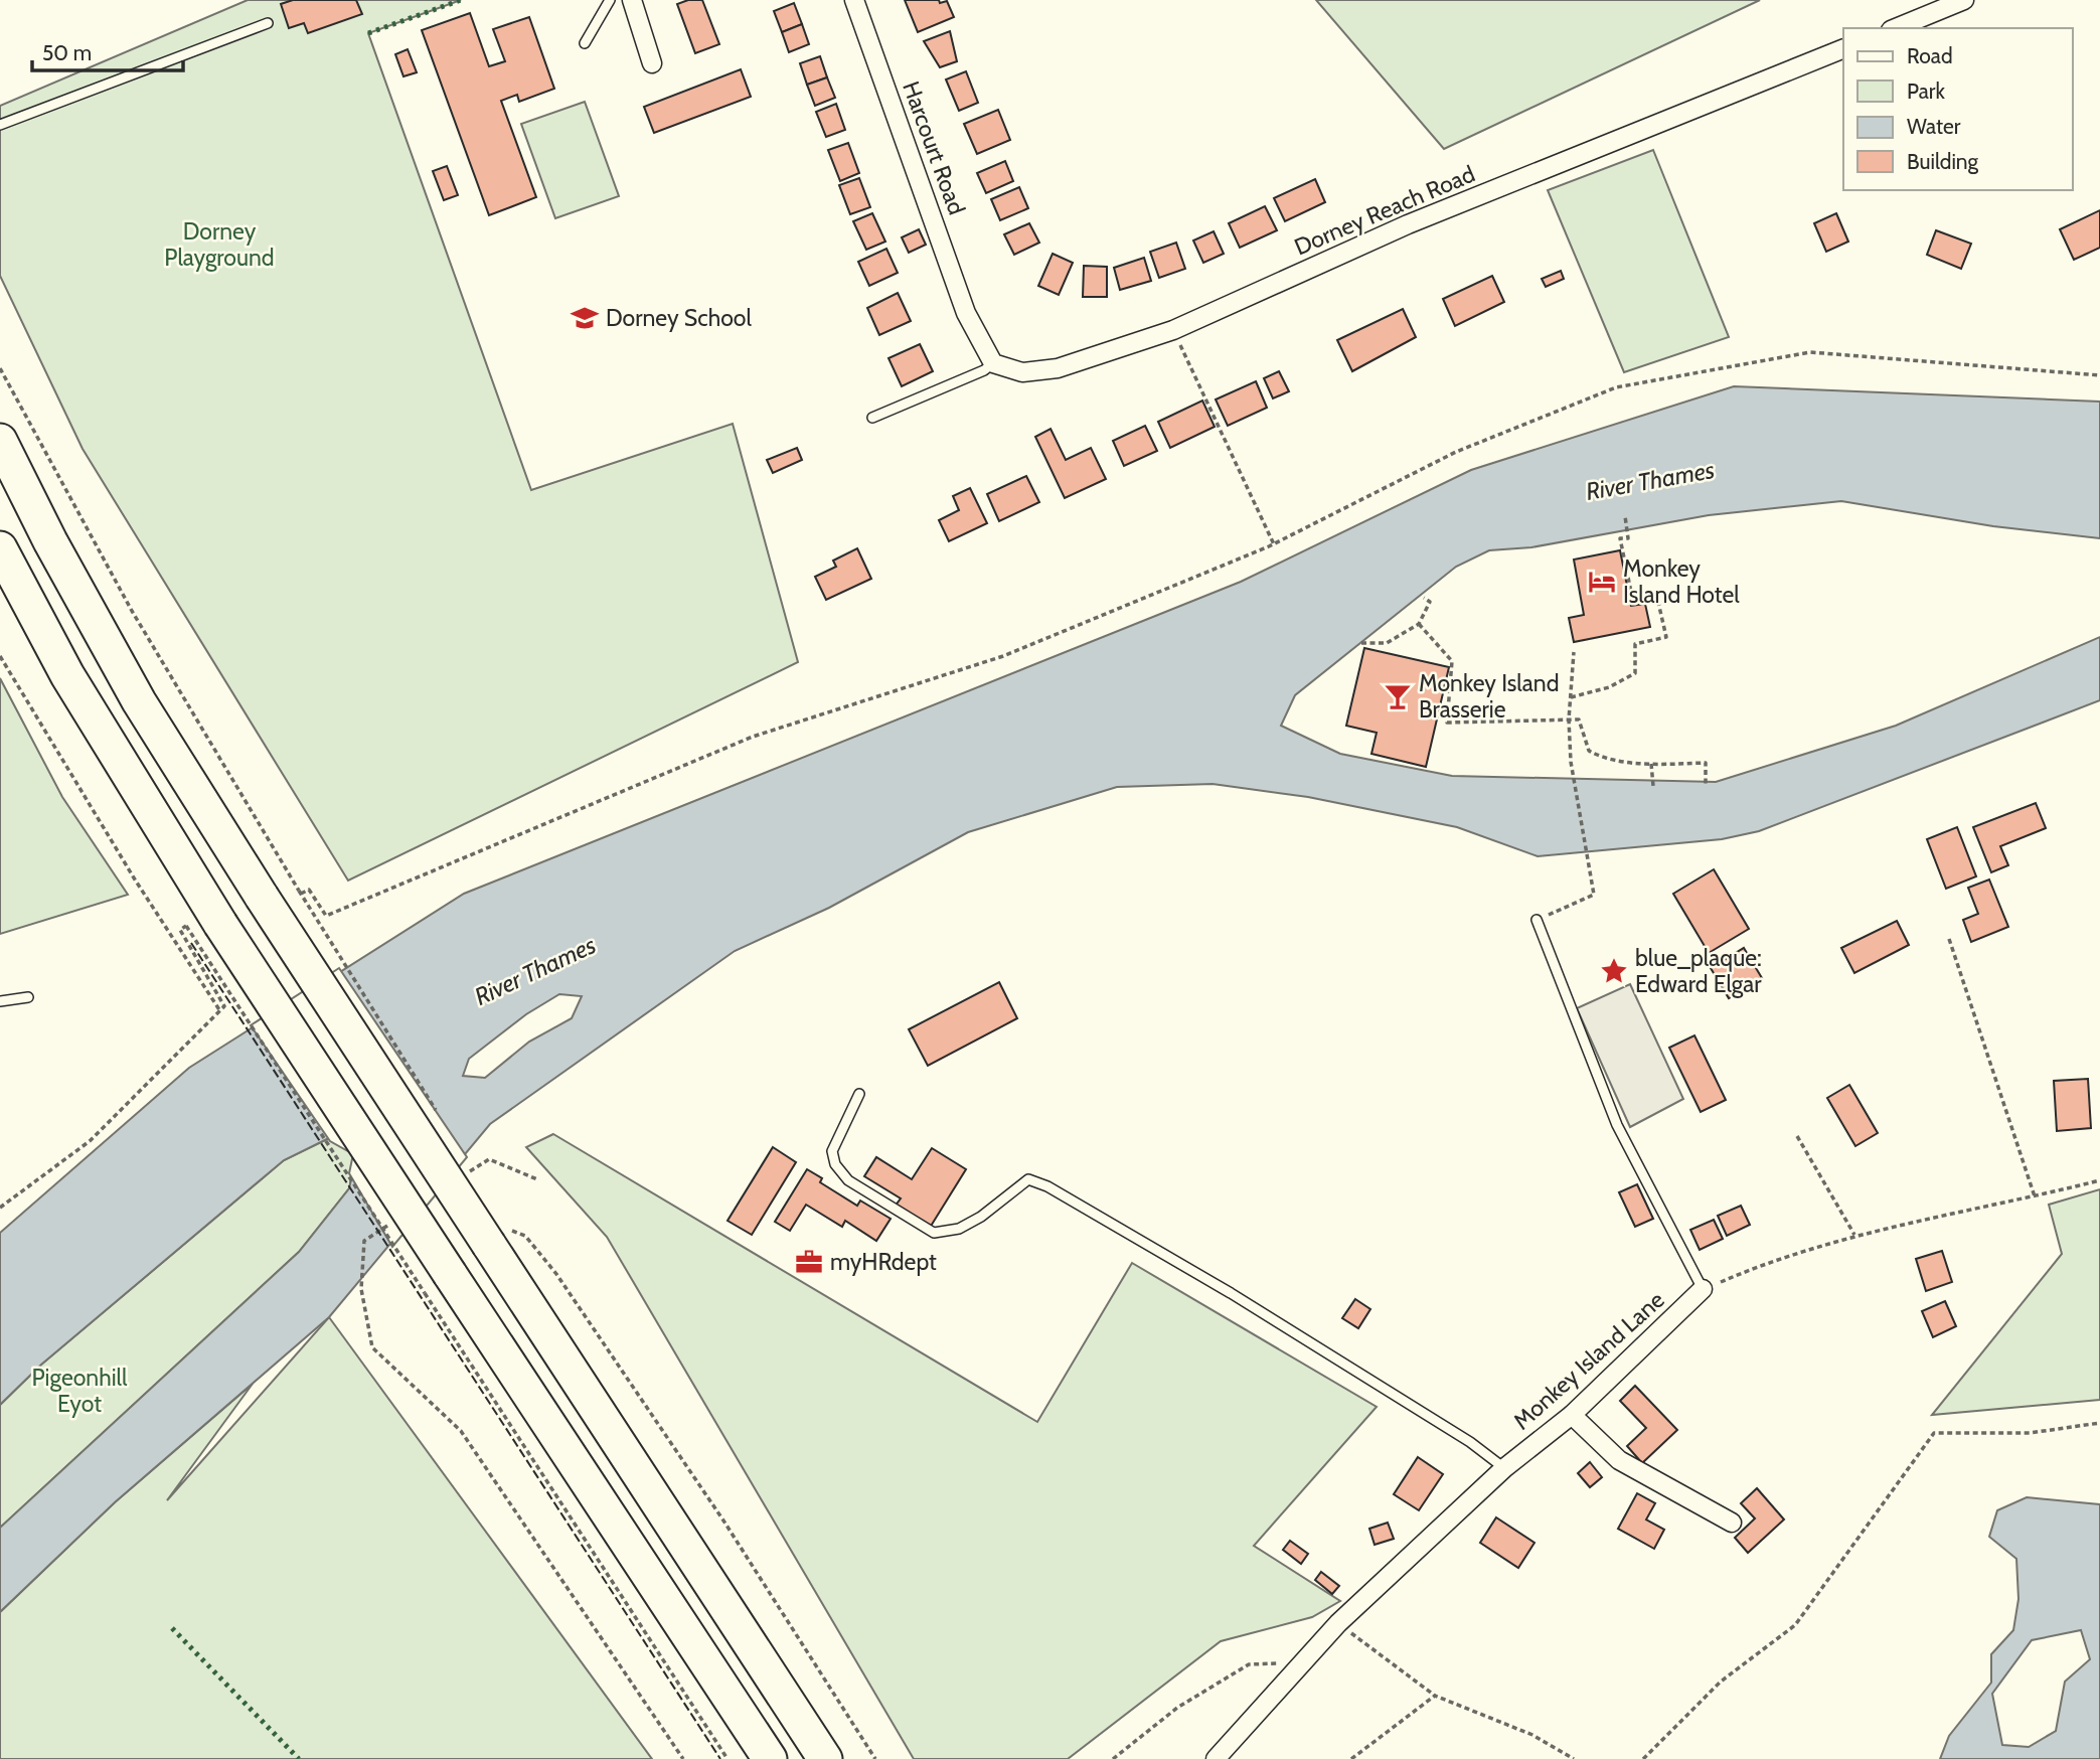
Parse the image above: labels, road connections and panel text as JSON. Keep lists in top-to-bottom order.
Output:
{
  "streets": {
    "street": ["Harcourt Road", "Dorney Reach Road", "Monkey Island Lane"]
  },
  "crossings": [
    ["Harcourt Road", "Dorney Reach Road"]
  ],
  "water": ["River Thames"],
  "parks": ["Dorney Playground", "Pigeonhill Eyot"],
  "places": {
    "school or university": ["Dorney School"],
    "hotel": ["Monkey Island Hotel"],
    "bar": ["Monkey Island Brasserie"],
    "place": ["blue_plaque: Edward Elgar"],
    "office": ["myHRdept"]
  },
  "legend": [
    "Road",
    "Park",
    "Water",
    "Building"
  ],
  "scale_bar": "50 m"
}
